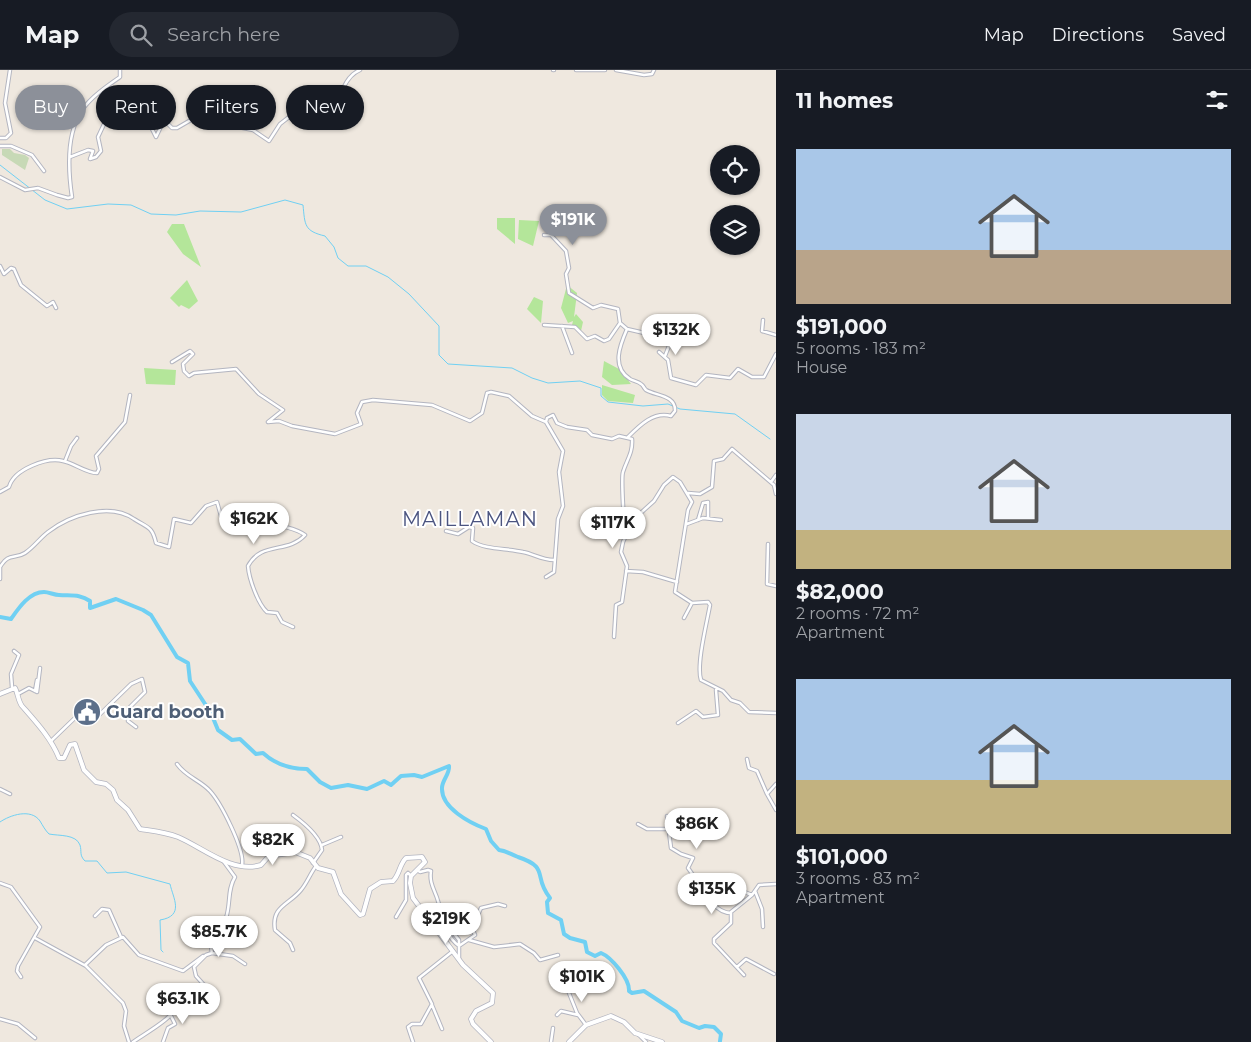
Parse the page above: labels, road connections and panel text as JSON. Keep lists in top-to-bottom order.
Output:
{
  "districts": ["MAILLAMAN"],
  "places": {
    "public building": ["Guard booth"]
  },
  "page": {
    "header": "Map",
    "search": "Search here",
    "nav": ["Map", "Directions", "Saved"],
    "heading": "11 homes",
    "chip": [
      "Buy",
      "Rent",
      "Filters",
      "New"
    ],
    "list": [
      {
        "name": "$191,000",
        "note": "5 rooms · 183 m² · House"
      },
      {
        "name": "$82,000",
        "note": "2 rooms · 72 m² · Apartment"
      },
      {
        "name": "$101,000",
        "note": "3 rooms · 83 m² · Apartment"
      }
    ],
    "price": [
      "$191K",
      "$132K",
      "$162K",
      "$117K",
      "$86K",
      "$82K",
      "$135K",
      "$219K",
      "$85.7K",
      "$101K",
      "$63.1K"
    ]
  }
}
